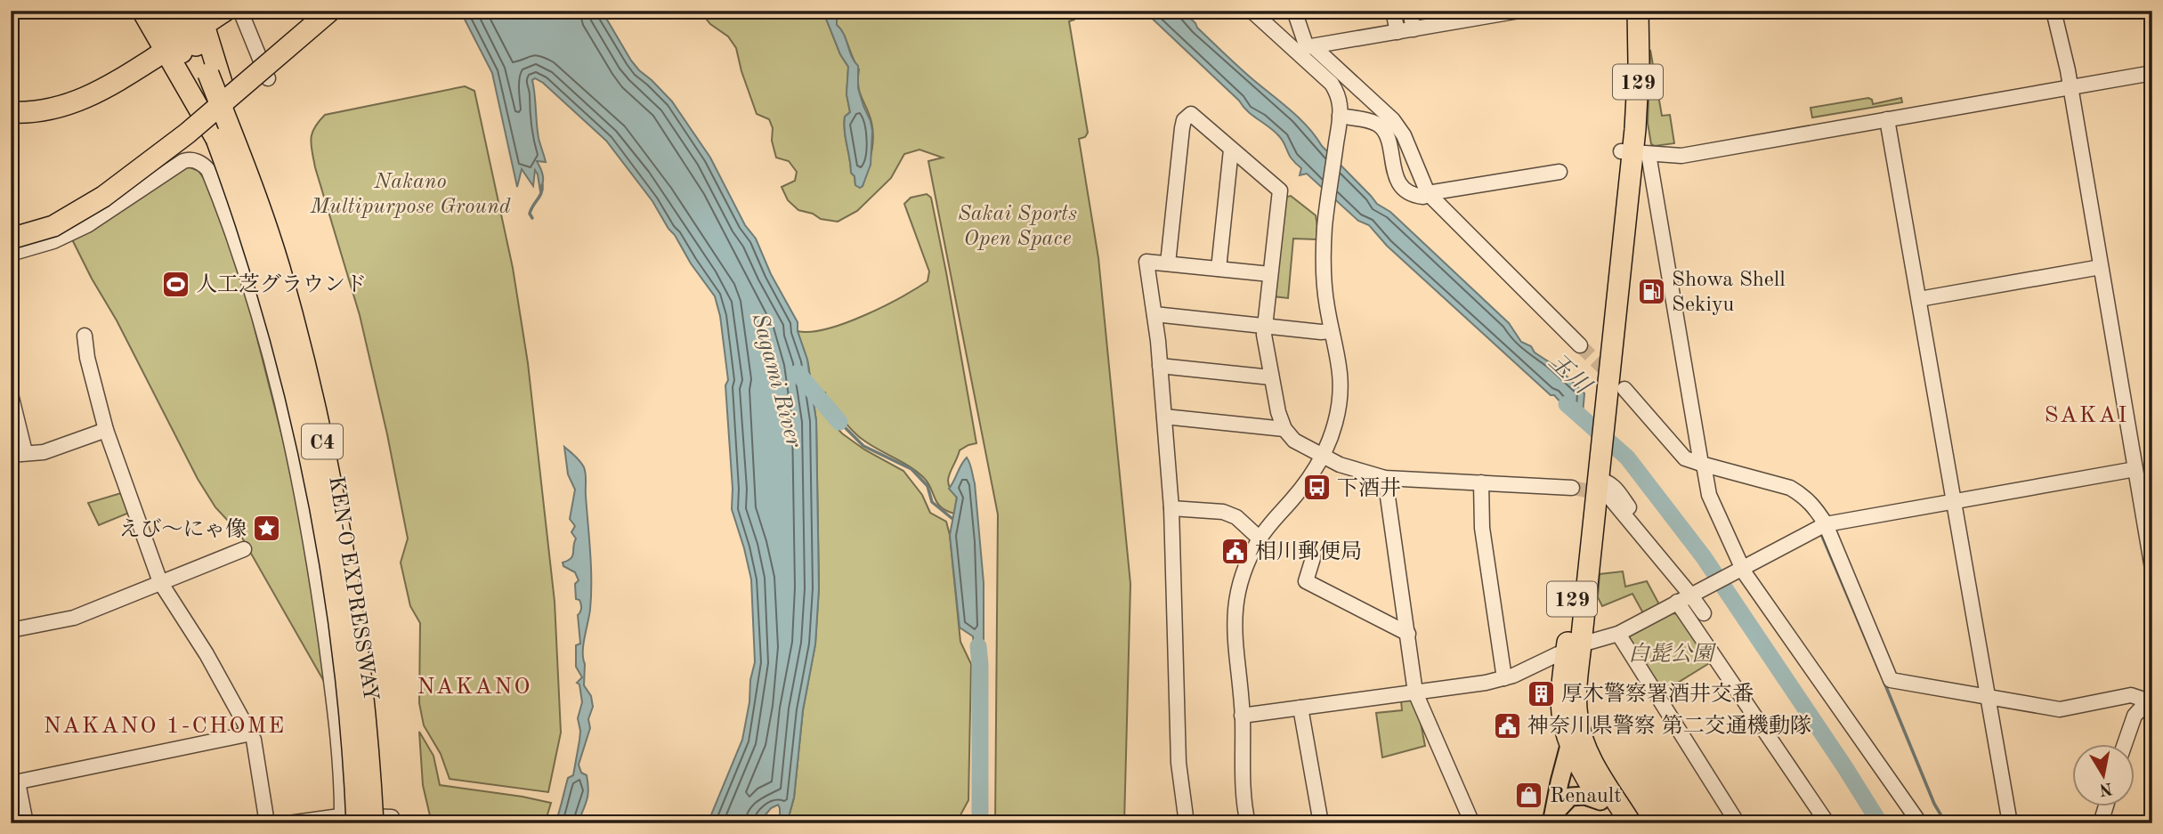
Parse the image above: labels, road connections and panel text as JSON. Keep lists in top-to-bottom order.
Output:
{
  "streets": {
    "highway": ["129", "C4", "KEN-O EXPRESSWAY"]
  },
  "districts": ["SAKAI", "NAKANO", "NAKANO 1-CHOME"],
  "water": ["玉川", "Sagami River"],
  "parks": ["Nakano Multipurpose Ground", "Sakai Sports Open Space", "白髭公園"],
  "places": {
    "sports": ["人工芝グラウンド"],
    "fuel station": ["Showa Shell Sekiyu"],
    "bus stop": ["下酒井"],
    "place": ["えび～にゃ像"],
    "public building": ["相川郵便局", "神奈川県警察 第二交通機動隊"],
    "building": ["厚木警察署酒井交番"],
    "shop": ["Renault"]
  },
  "north": "bottom"
}
